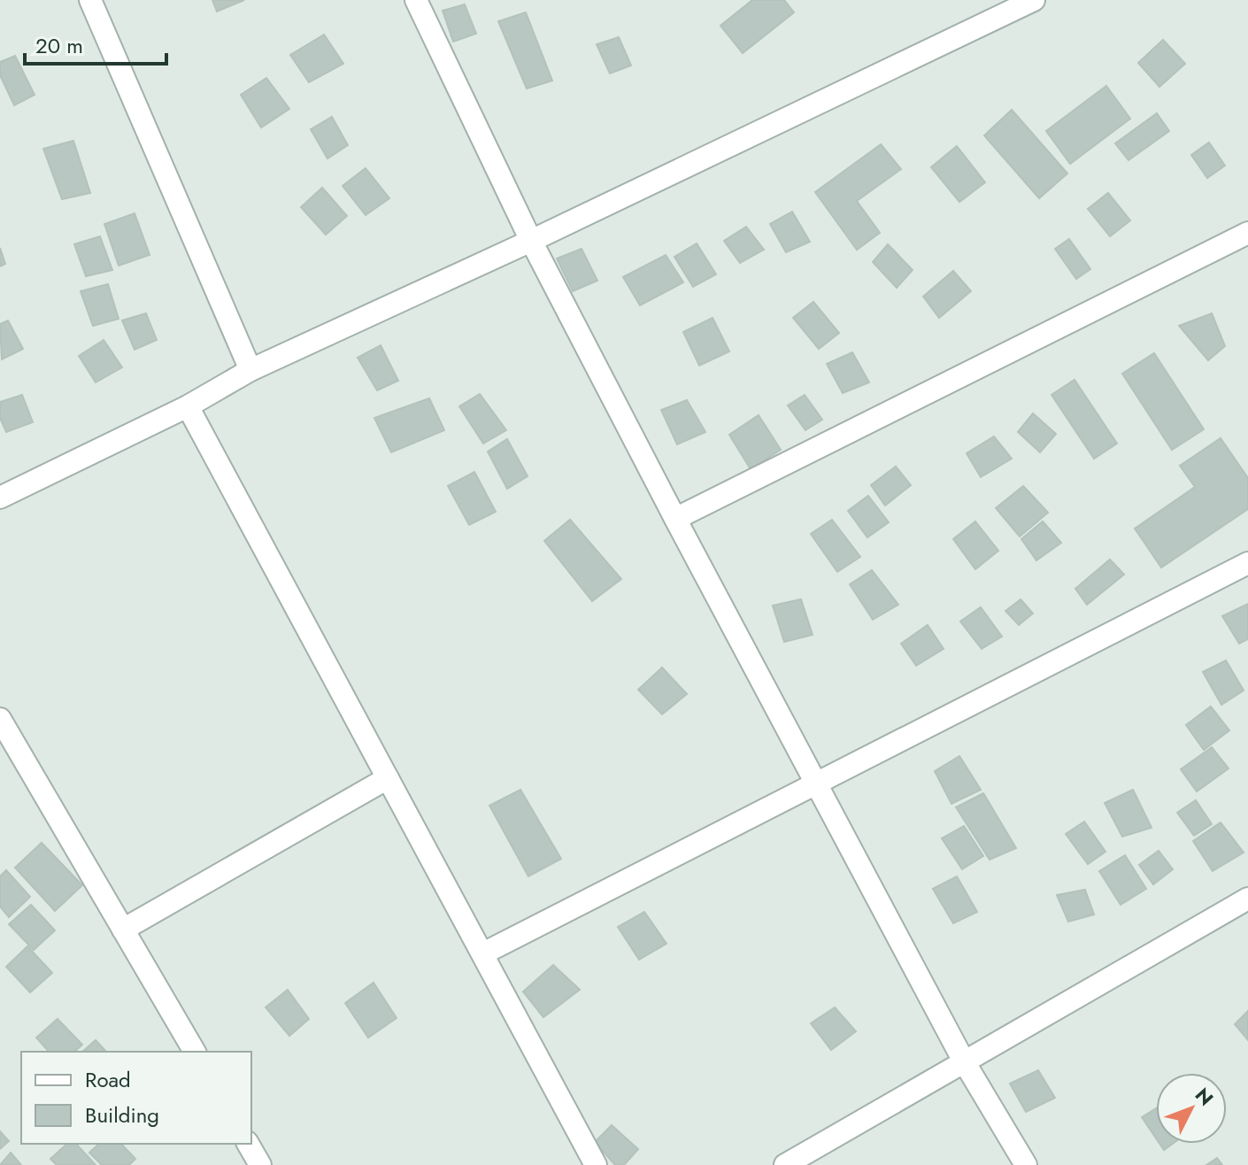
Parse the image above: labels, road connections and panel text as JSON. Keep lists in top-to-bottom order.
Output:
{
  "legend": ["Road", "Building"],
  "scale_bar": "20 m",
  "north": "top right"
}
